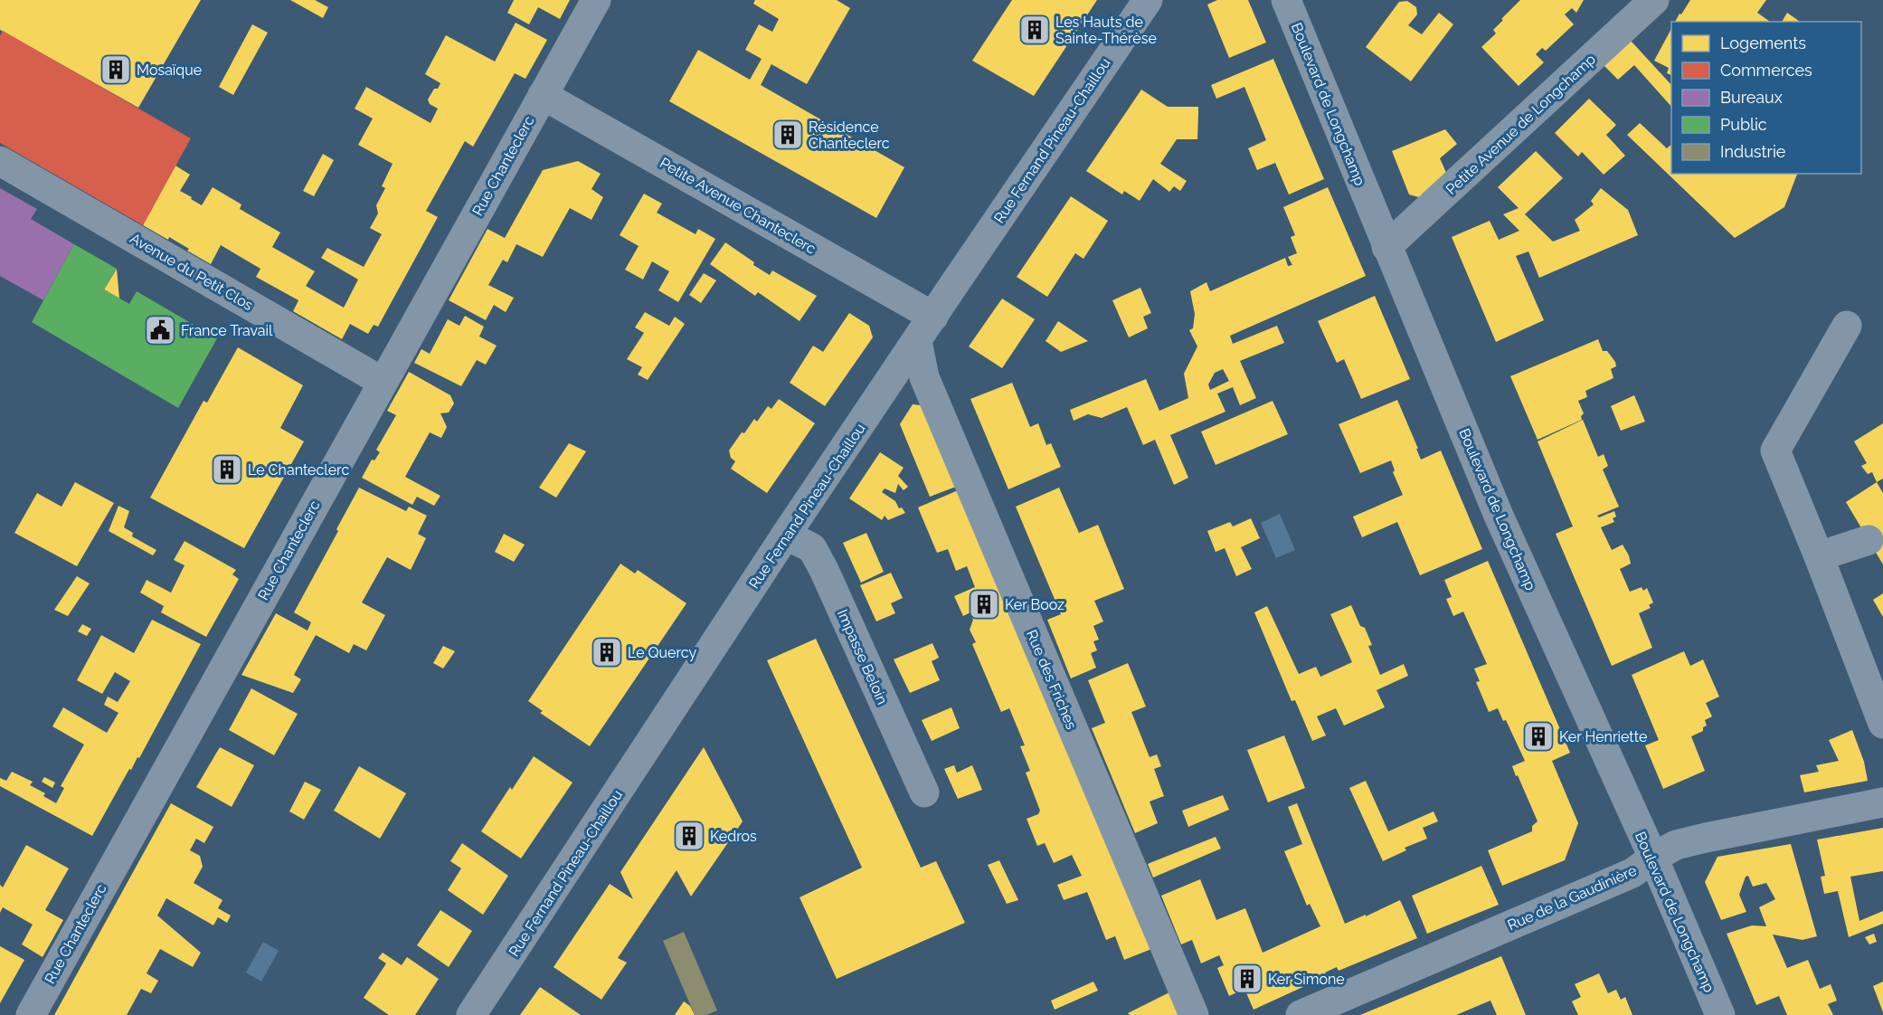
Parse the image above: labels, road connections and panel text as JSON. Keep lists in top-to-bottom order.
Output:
{
  "streets": {
    "street": [
      "Boulevard de Longchamp",
      "Petite Avenue de Longchamp",
      "Rue Fernand Pineau-Chaillou",
      "Rue Chanteclerc",
      "Petite Avenue Chanteclerc",
      "Avenue du Petit Clos",
      "Impasse Beloin",
      "Rue des Friches",
      "Rue de la Gaudinière"
    ]
  },
  "crossings": [
    ["Boulevard de Longchamp", "Petite Avenue de Longchamp"],
    ["Boulevard de Longchamp", "Rue de la Gaudinière"],
    ["Rue Fernand Pineau-Chaillou", "Petite Avenue Chanteclerc"],
    ["Rue Fernand Pineau-Chaillou", "Impasse Beloin"],
    ["Rue Fernand Pineau-Chaillou", "Rue des Friches"],
    ["Rue Chanteclerc", "Petite Avenue Chanteclerc"],
    ["Rue Chanteclerc", "Avenue du Petit Clos"]
  ],
  "places": {
    "building": [
      "Les Hauts de Sainte-Thérèse",
      "Mosaïque",
      "Résidence Chanteclerc",
      "Le Chanteclerc",
      "Ker Booz",
      "Le Quercy",
      "Ker Henriette",
      "Kedros",
      "Ker Simone"
    ],
    "public building": ["France Travail"]
  },
  "legend": [
    "Logements",
    "Commerces",
    "Bureaux",
    "Public",
    "Industrie"
  ]
}
